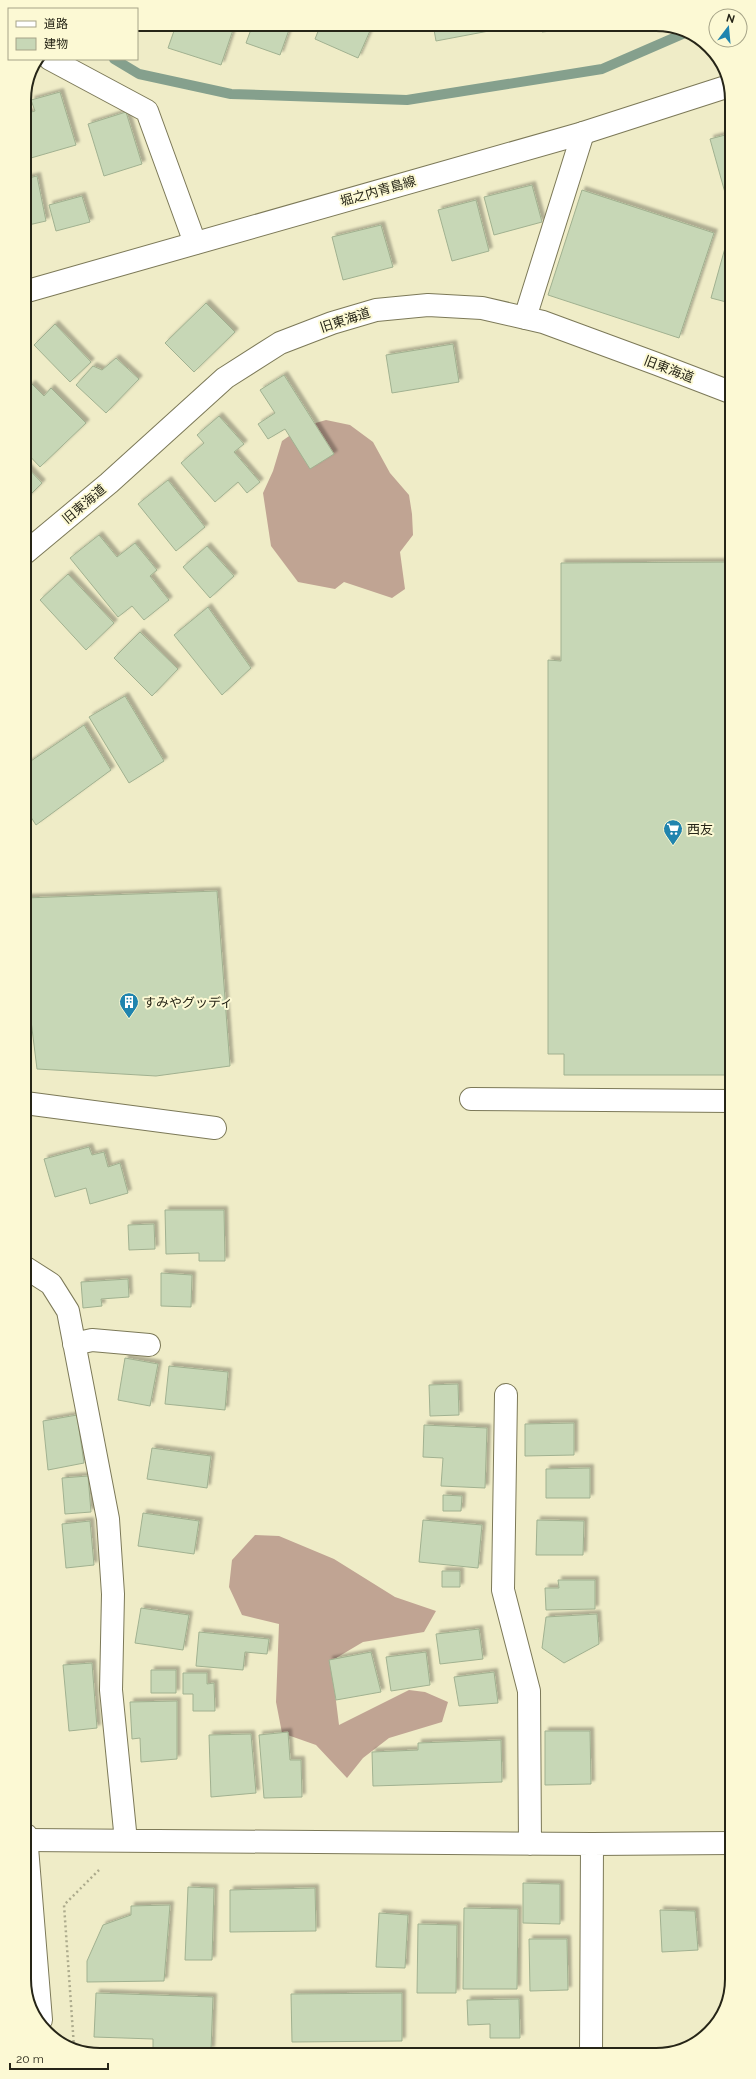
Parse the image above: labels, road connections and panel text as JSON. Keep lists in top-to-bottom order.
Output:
{
  "streets": {
    "street": ["堀之内青島線", "旧東海道"]
  },
  "places": {
    "supermarket": ["西友"],
    "building": ["すみやグッディ"]
  },
  "legend": ["道路", "建物"],
  "scale_bar": "20 m",
  "north": "top"
}
